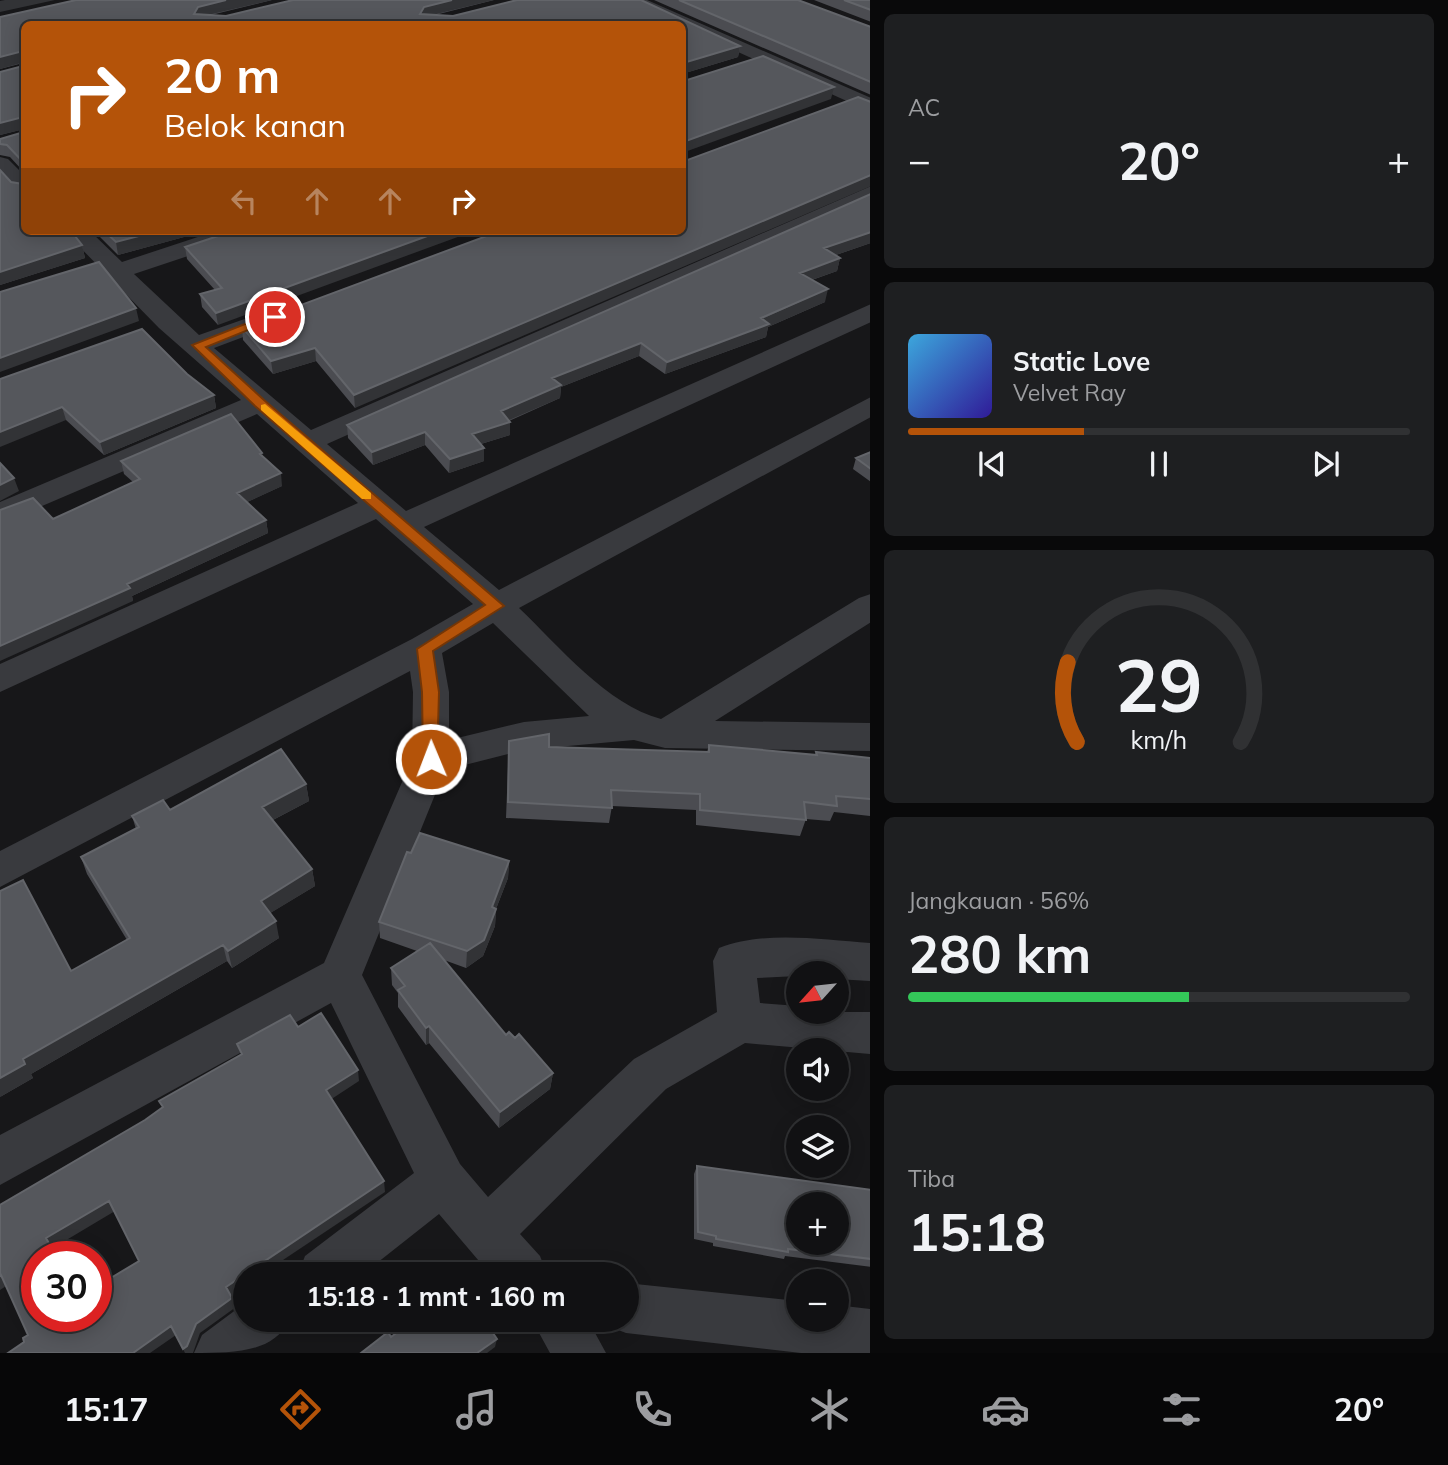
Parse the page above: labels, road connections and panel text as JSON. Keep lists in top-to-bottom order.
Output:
{
  "north": "bottom left",
  "page": {
    "tile": [
      "AC",
      ["Jangkauan · 56%", "280 km"],
      ["Tiba", "15:18"]
    ],
    "turn": ["20 m", "Belok kanan"],
    "heat": ["−", "20°", "+"],
    "song": ["Static Love", "Velvet Ray"],
    "map_buttons": ["+", "−"],
    "limit": "30",
    "trip": "15:18 · 1 mnt · 160 m",
    "tabs": ["15:17", "20°"],
    "gauge": ["29", "km/h"]
  }
}
